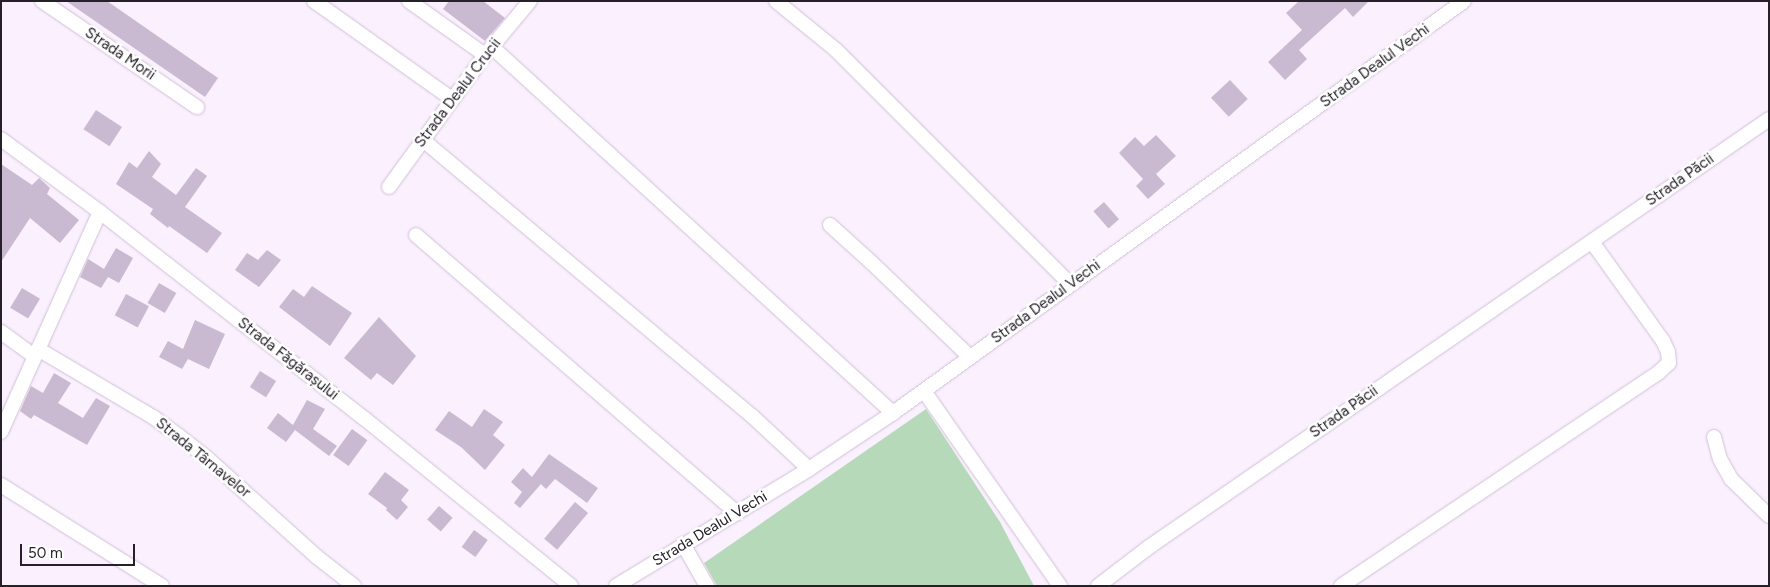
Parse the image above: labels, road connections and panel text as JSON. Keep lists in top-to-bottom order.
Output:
{
  "streets": {
    "street": [
      "Strada Morii",
      "Strada Dealul Vechi",
      "Strada Dealul Crucii",
      "Strada Păcii",
      "Strada Făgărașului",
      "Strada Târnavelor"
    ]
  },
  "scale_bar": "50 m"
}
